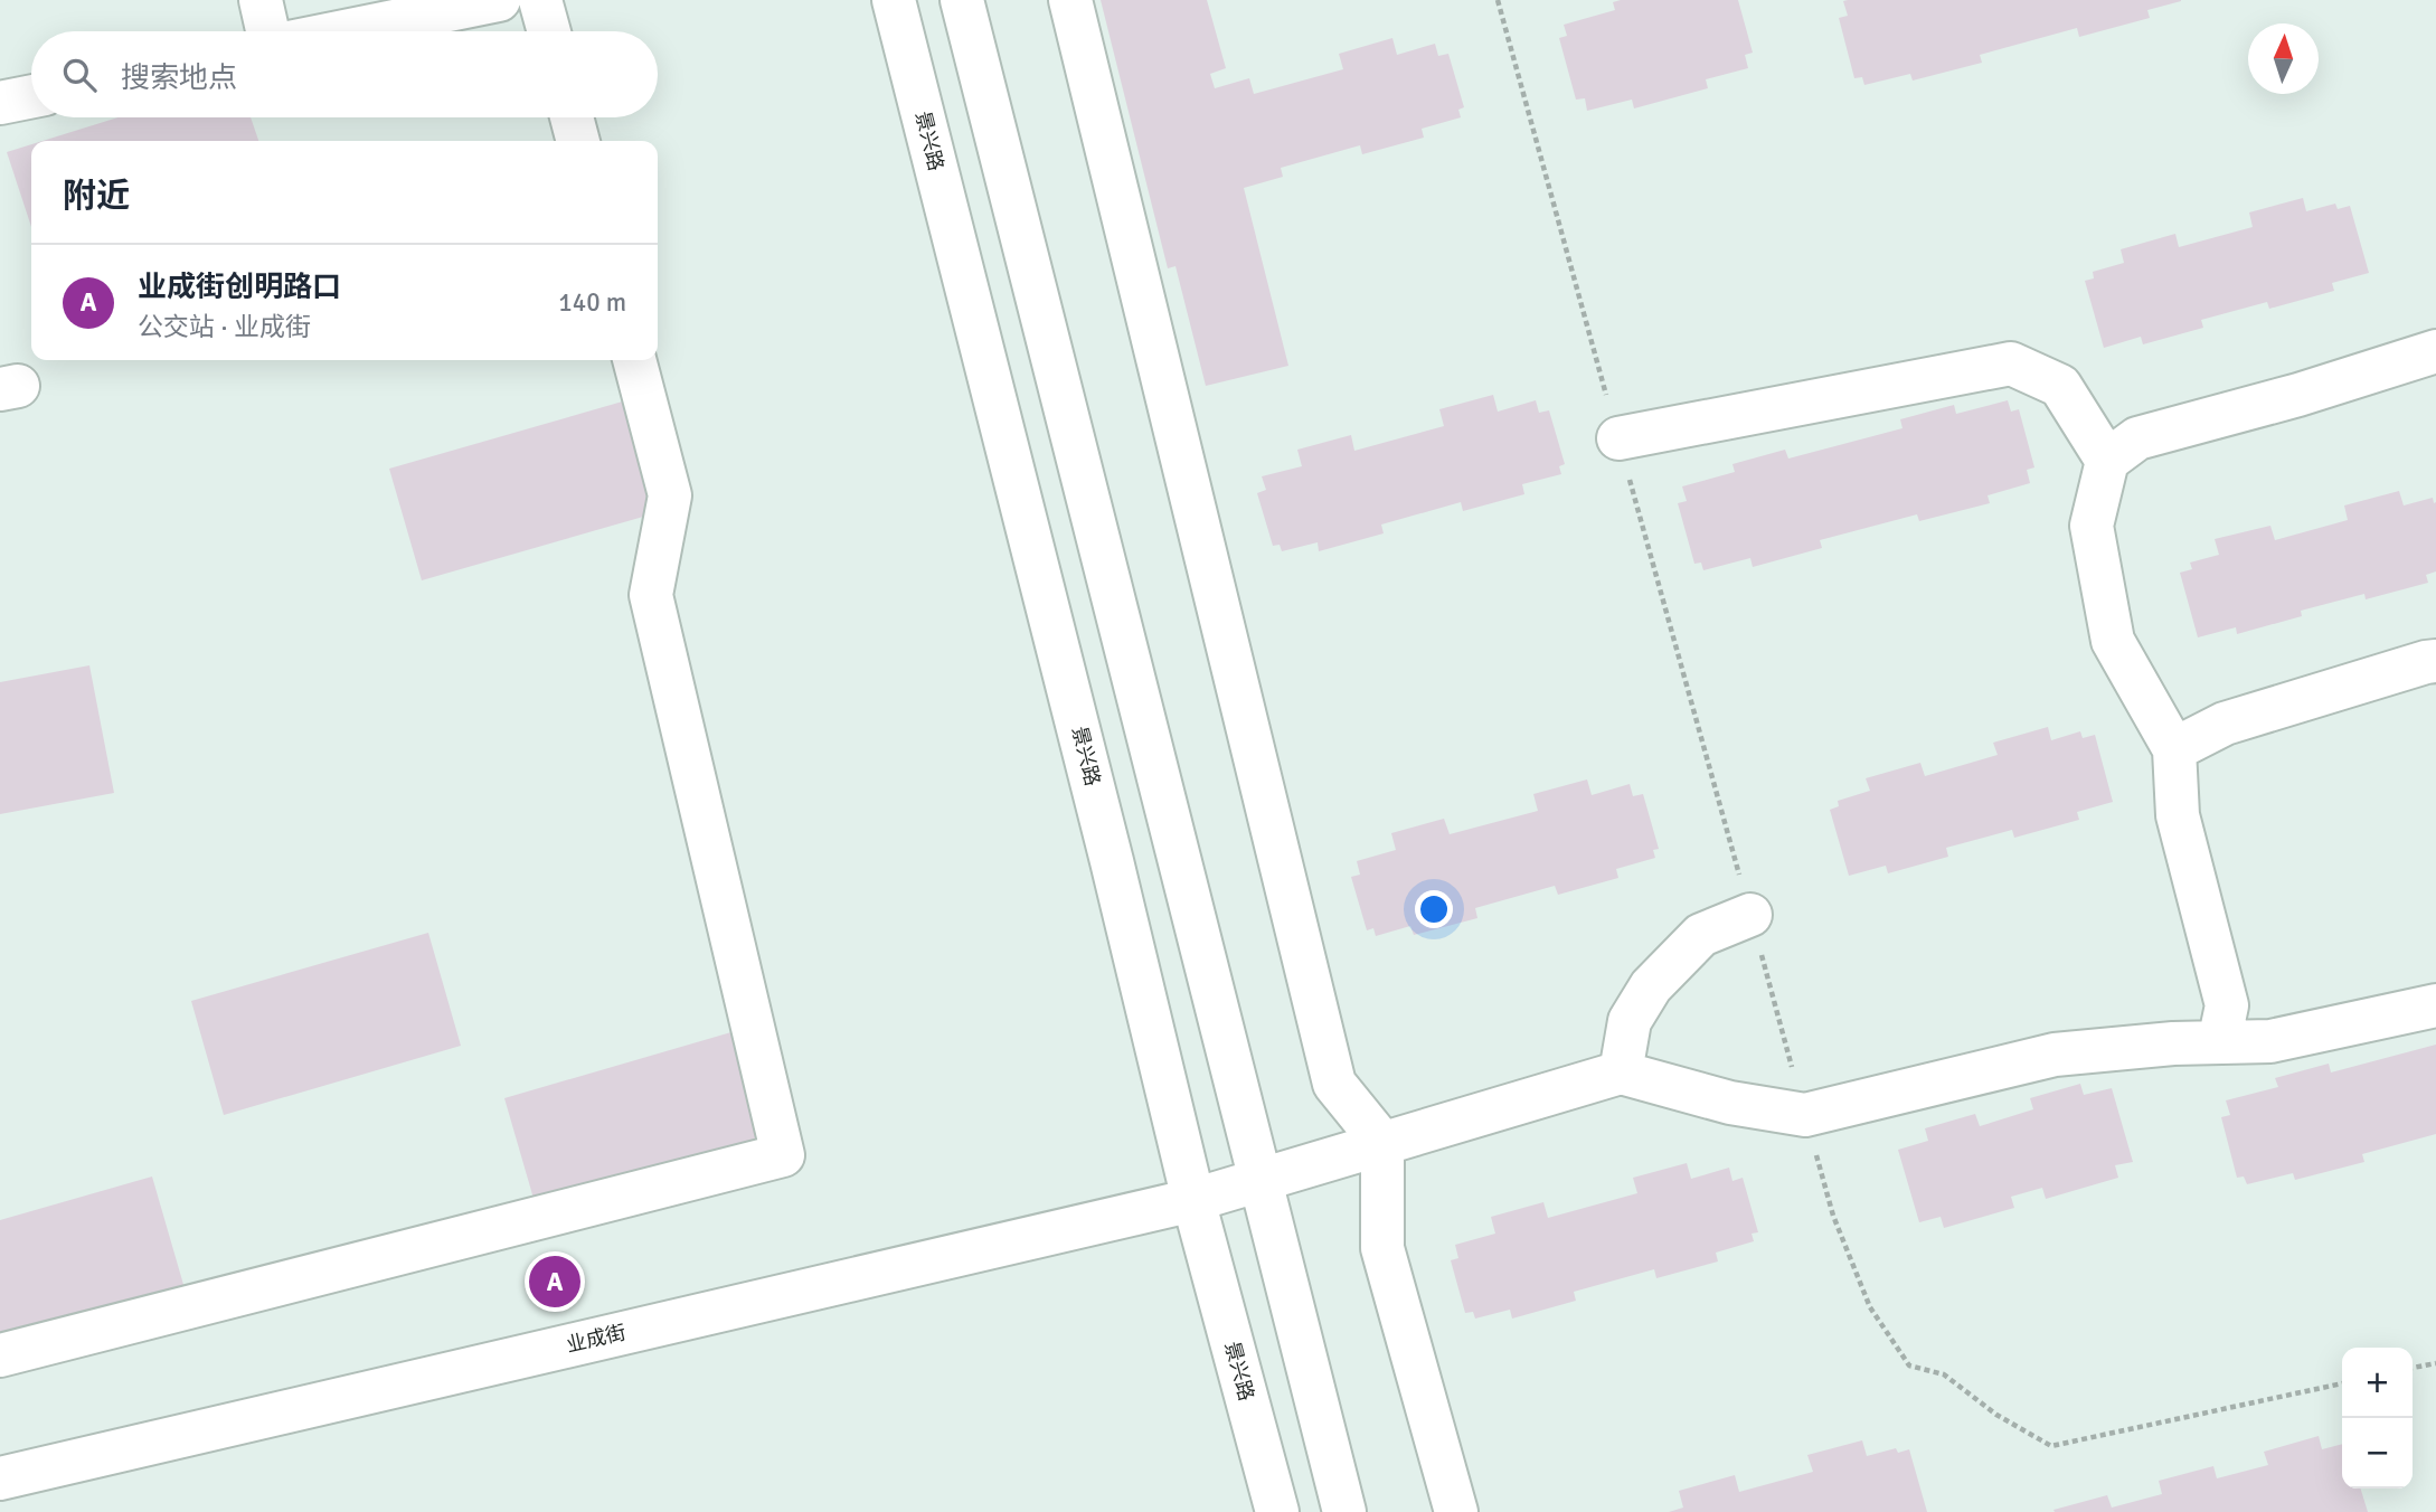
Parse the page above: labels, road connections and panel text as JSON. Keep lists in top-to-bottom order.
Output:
{
  "streets": {
    "street": ["景兴路", "业成街"]
  },
  "crossings": [
    ["景兴路", "业成街"]
  ],
  "north": "top",
  "page": {
    "search": "搜索地点",
    "heading": "附近",
    "list": [
      {
        "mark": "A",
        "name": "业成街创明路口",
        "note": "公交站 · 业成街",
        "value": "140 m"
      }
    ],
    "pins": "A",
    "map_buttons": ["+", "−"]
  }
}
